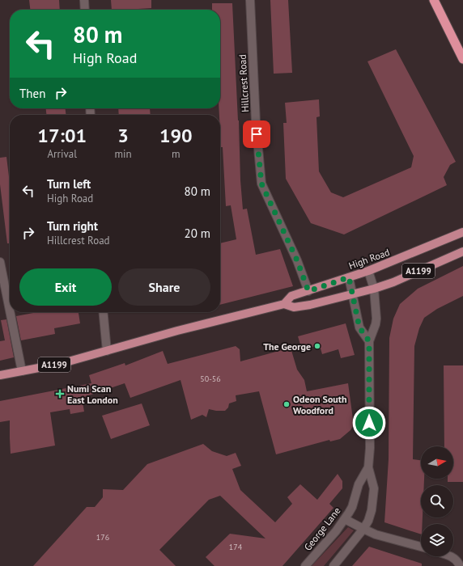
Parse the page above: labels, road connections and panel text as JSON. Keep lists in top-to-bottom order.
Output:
{
  "streets": {
    "main road": ["High Road", "A1199"],
    "street": ["Hillcrest Road", "George Lane"]
  },
  "crossings": [
    ["Hillcrest Road", "High Road"],
    ["High Road", "A1199"],
    ["High Road", "George Lane"]
  ],
  "places": {
    "other": ["The George", "Odeon South Woodford"],
    "health": ["Numi Scan East London"]
  },
  "house_numbers": ["50-56", "176", "174"],
  "north": "right",
  "page": {
    "turn": ["80 m", "High Road"],
    "then": "Then",
    "eta": [
      "17:01",
      "Arrival",
      "3",
      "min",
      "190",
      "m"
    ],
    "list": [
      {
        "name": "Turn left",
        "note": "High Road",
        "value": "80 m"
      },
      {
        "name": "Turn right",
        "note": "Hillcrest Road",
        "value": "20 m"
      }
    ],
    "buttons": ["Exit", "Share"]
  }
}
